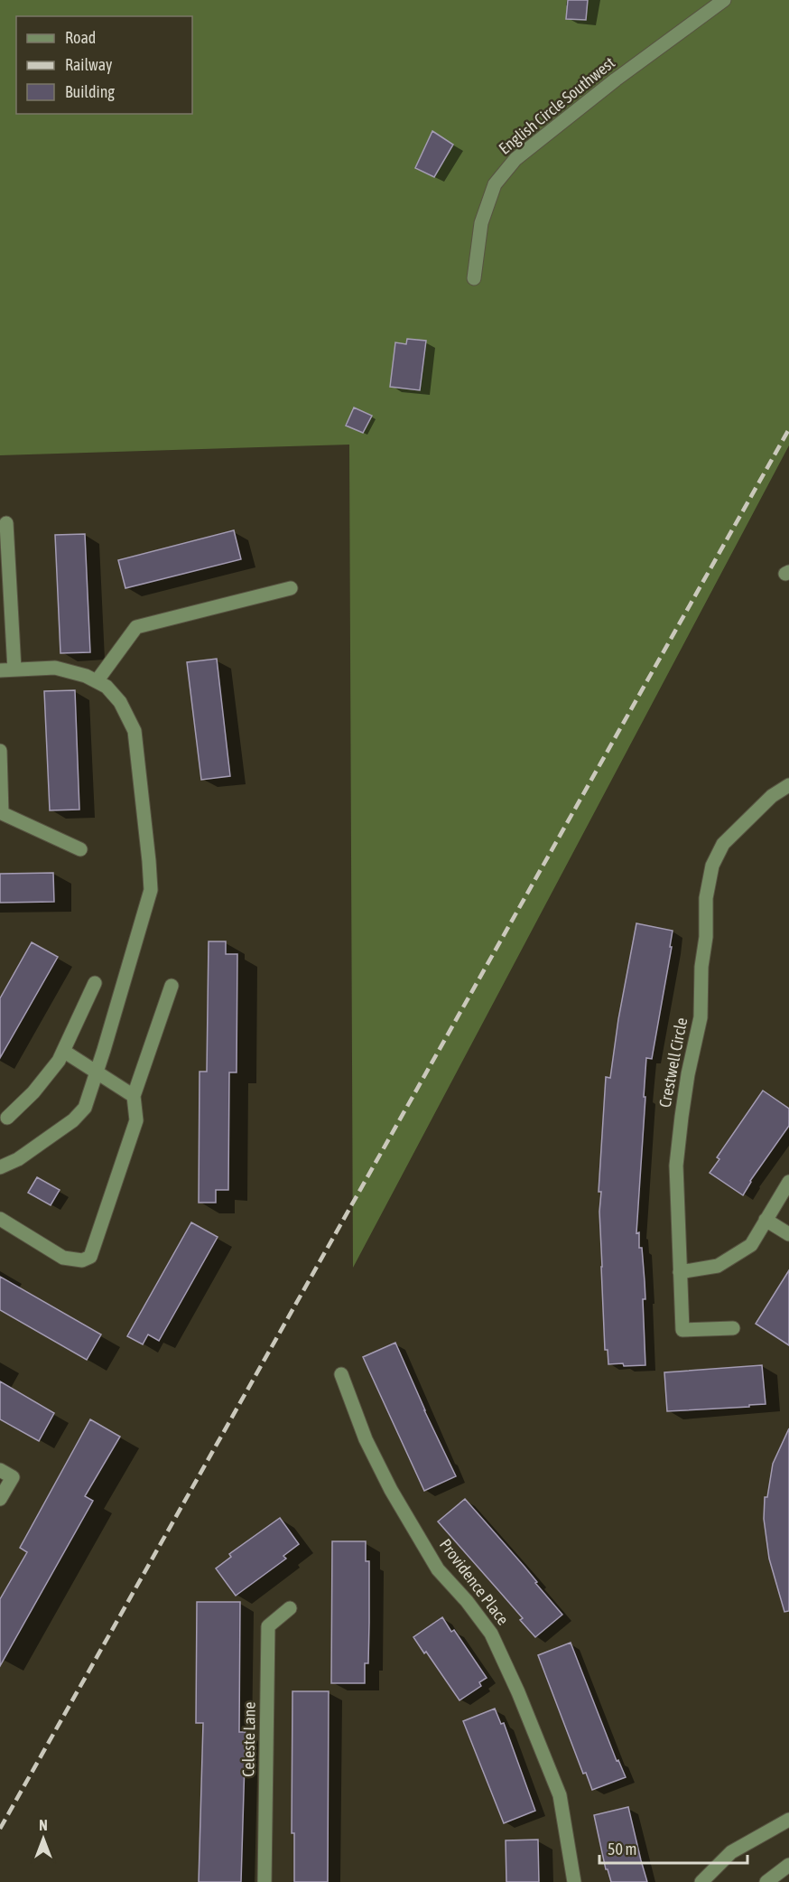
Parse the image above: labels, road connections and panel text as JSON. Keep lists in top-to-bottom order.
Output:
{
  "streets": {
    "street": [
      "English Circle Southwest",
      "Crestwell Circle",
      "Providence Place",
      "Celeste Lane"
    ]
  },
  "legend": ["Road", "Railway", "Building"],
  "scale_bar": "50 m",
  "north": "top"
}
